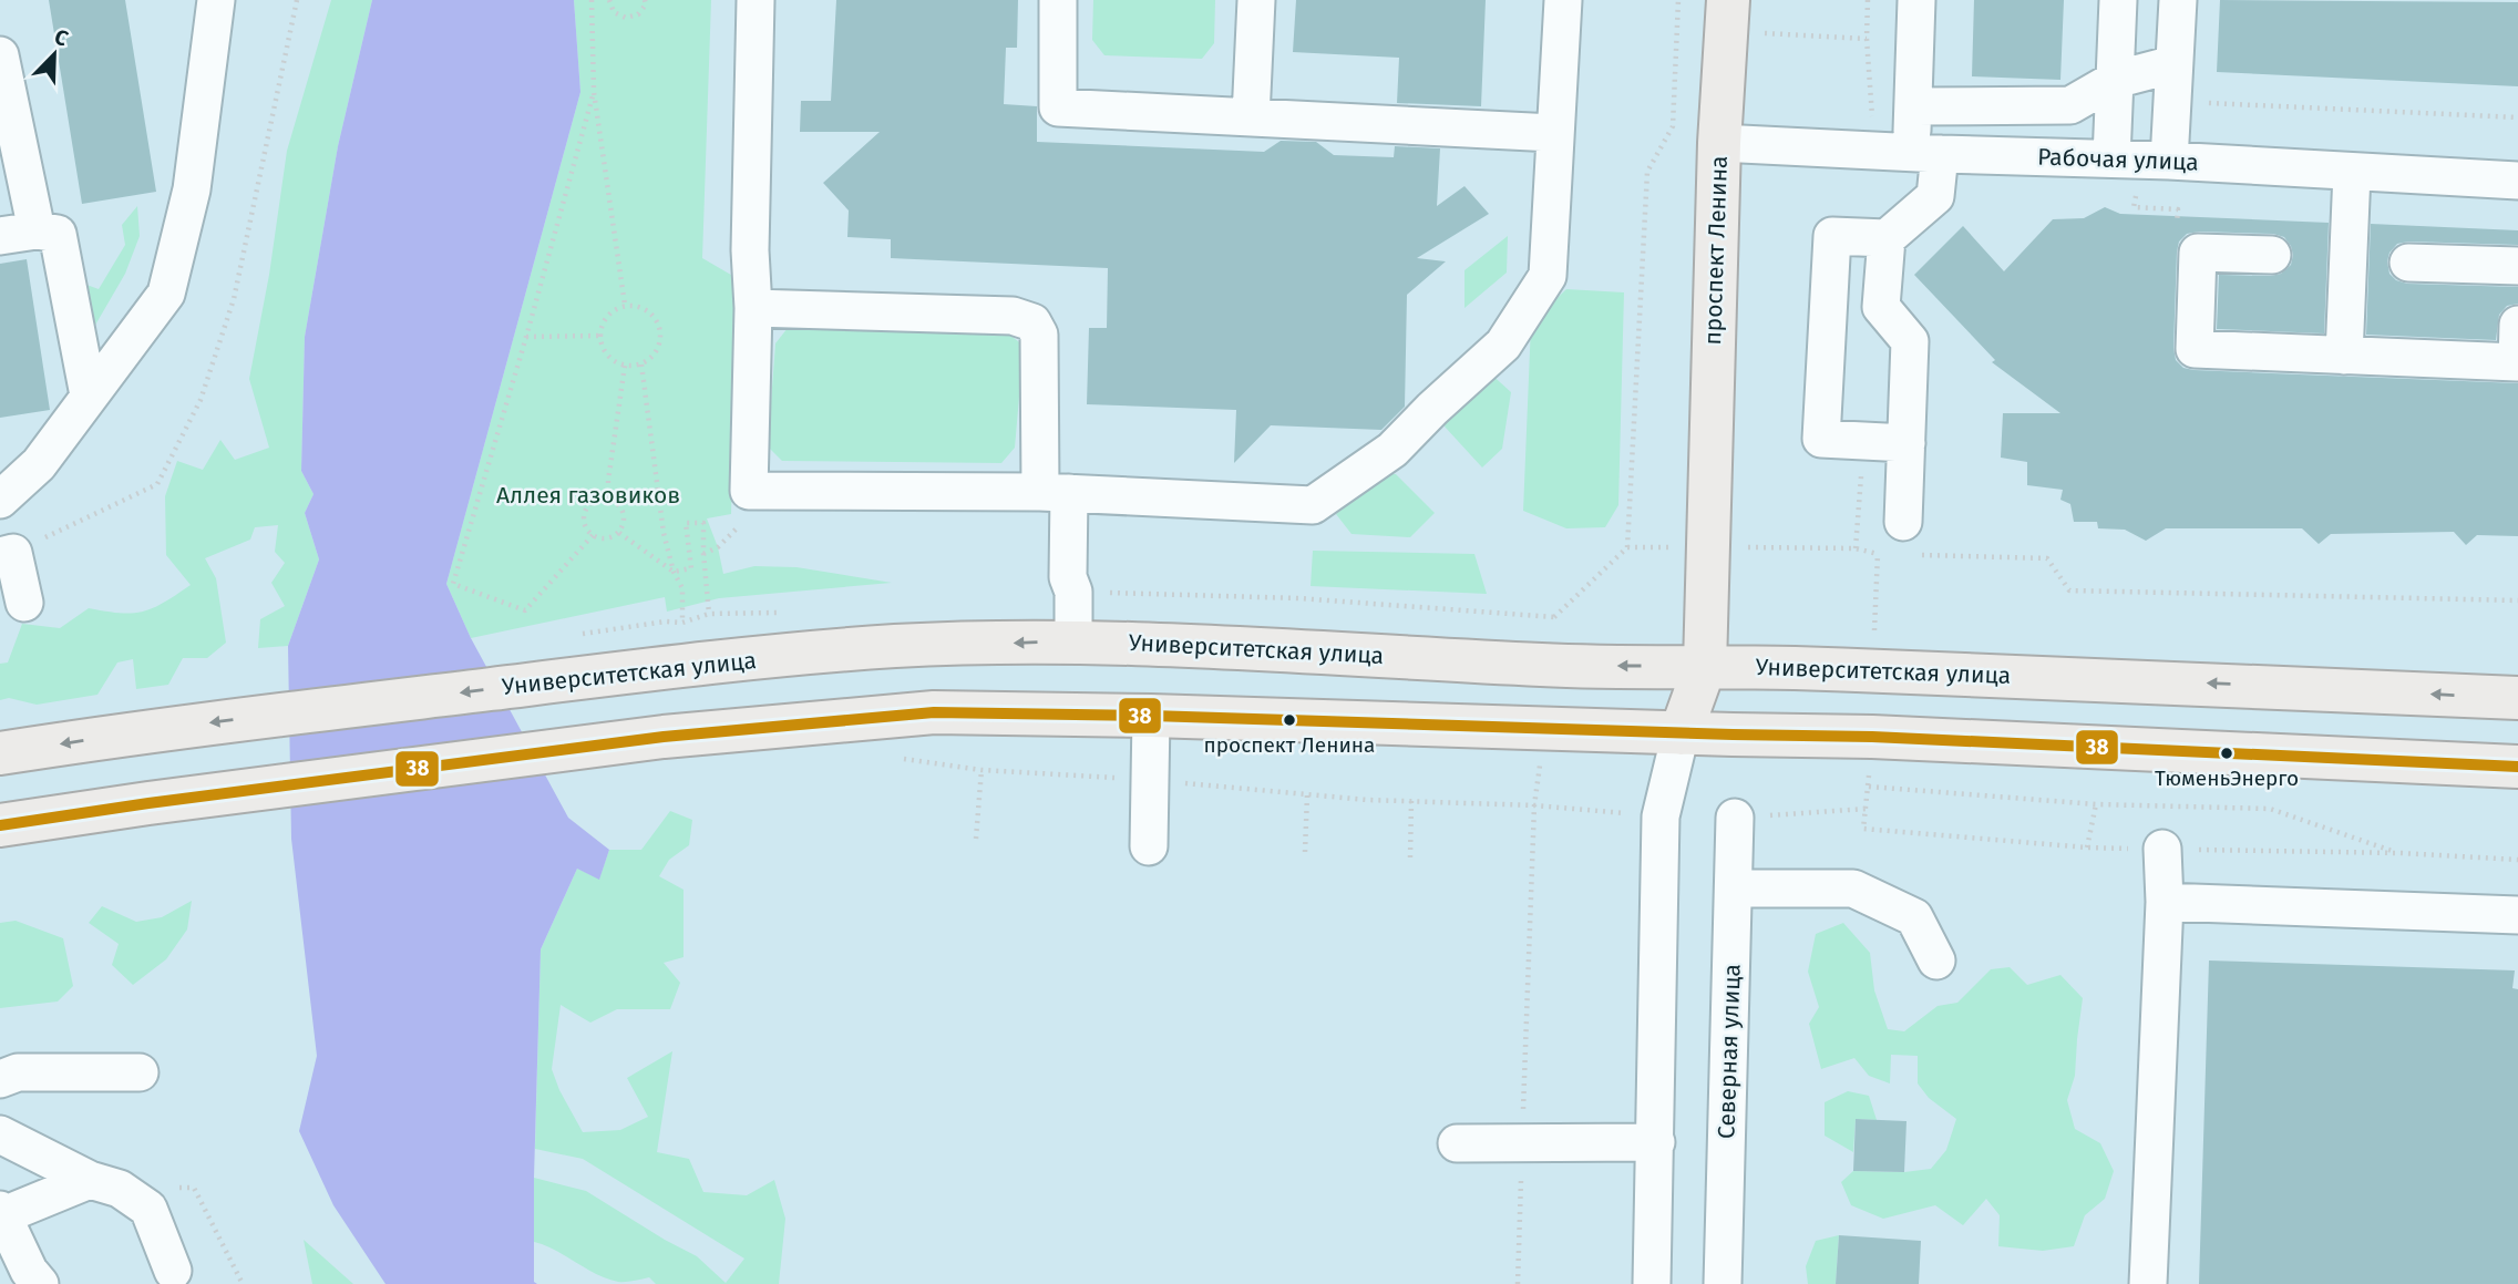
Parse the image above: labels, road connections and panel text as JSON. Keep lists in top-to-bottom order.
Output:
{
  "streets": {
    "main road": ["проспект Ленина", "Университетская улица"],
    "street": ["Рабочая улица", "Северная улица"]
  },
  "crossings": [
    ["Рабочая улица", "проспект Ленина"],
    ["проспект Ленина", "Университетская улица"]
  ],
  "parks": ["Аллея газовиков"],
  "places": ["проспект Ленина", "ТюменьЭнерго"],
  "lines": ["transit line 38"],
  "north": "top right"
}
